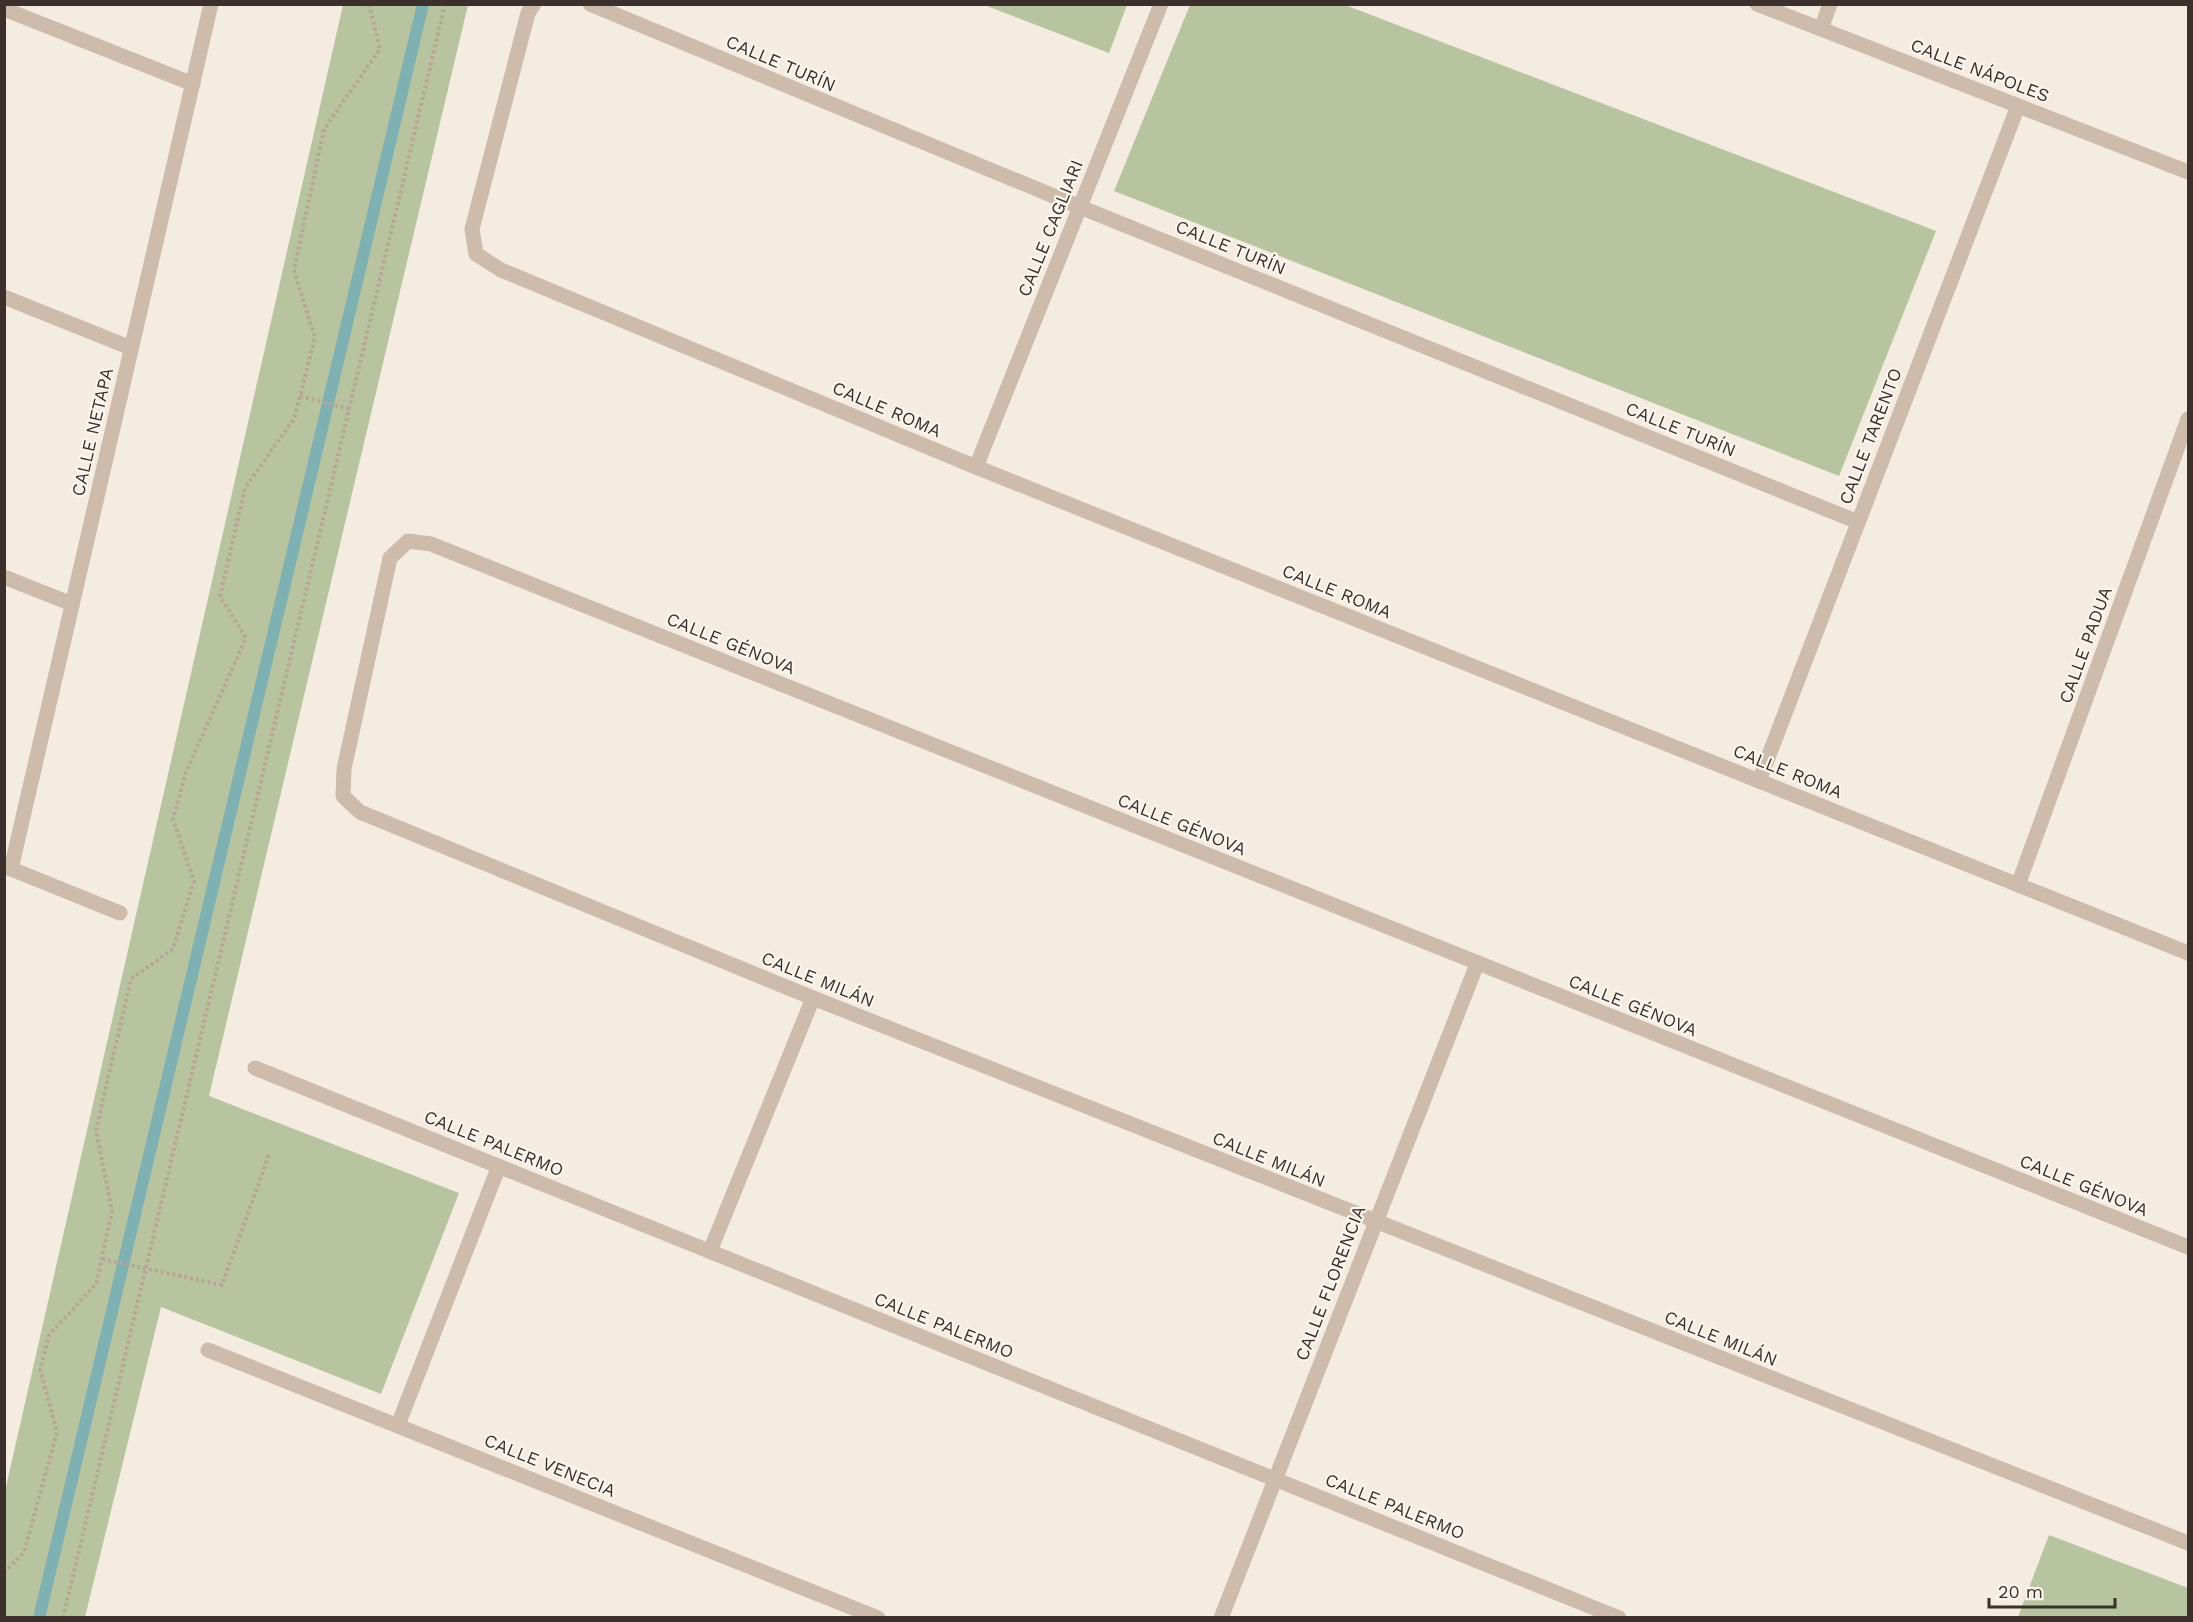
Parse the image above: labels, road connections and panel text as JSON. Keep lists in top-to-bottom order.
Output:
{
  "streets": {
    "street": [
      "CALLE TURÍN",
      "CALLE NÁPOLES",
      "CALLE CAGLIARI",
      "CALLE ROMA",
      "CALLE NETAPA",
      "CALLE TARENTO",
      "CALLE GÉNOVA",
      "CALLE PADUA",
      "CALLE MILÁN",
      "CALLE PALERMO",
      "CALLE FLORENCIA",
      "CALLE VENECIA"
    ]
  },
  "crossings": [
    ["CALLE TURÍN", "CALLE CAGLIARI"],
    ["CALLE TURÍN", "CALLE TARENTO"],
    ["CALLE NÁPOLES", "CALLE TARENTO"],
    ["CALLE CAGLIARI", "CALLE ROMA"],
    ["CALLE ROMA", "CALLE TARENTO"],
    ["CALLE ROMA", "CALLE PADUA"],
    ["CALLE GÉNOVA", "CALLE MILÁN"],
    ["CALLE GÉNOVA", "CALLE FLORENCIA"],
    ["CALLE MILÁN", "CALLE FLORENCIA"],
    ["CALLE PALERMO", "CALLE FLORENCIA"]
  ],
  "scale_bar": "20 m"
}
